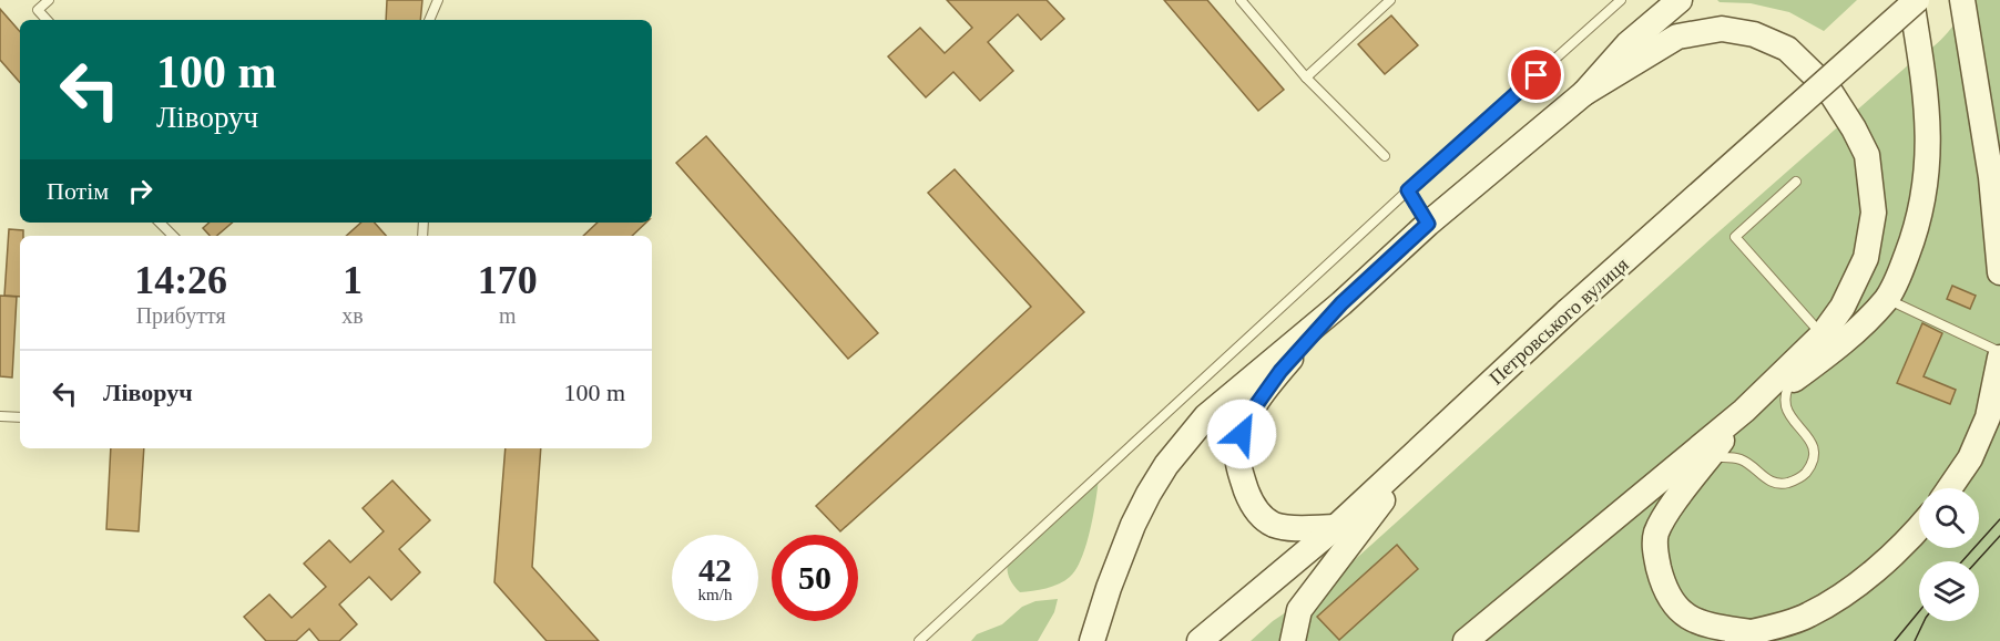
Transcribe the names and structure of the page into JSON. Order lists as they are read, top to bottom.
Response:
{
  "streets": {
    "main road": ["Петровського вулиця"]
  },
  "page": {
    "turn": ["100 m", "Ліворуч"],
    "then": "Потім",
    "eta": [
      "14:26",
      "Прибуття",
      "1",
      "хв",
      "170",
      "m"
    ],
    "list": [
      {
        "name": "Ліворуч",
        "value": "100 m"
      }
    ],
    "speed": "42 km/h",
    "limit": "50"
  }
}
